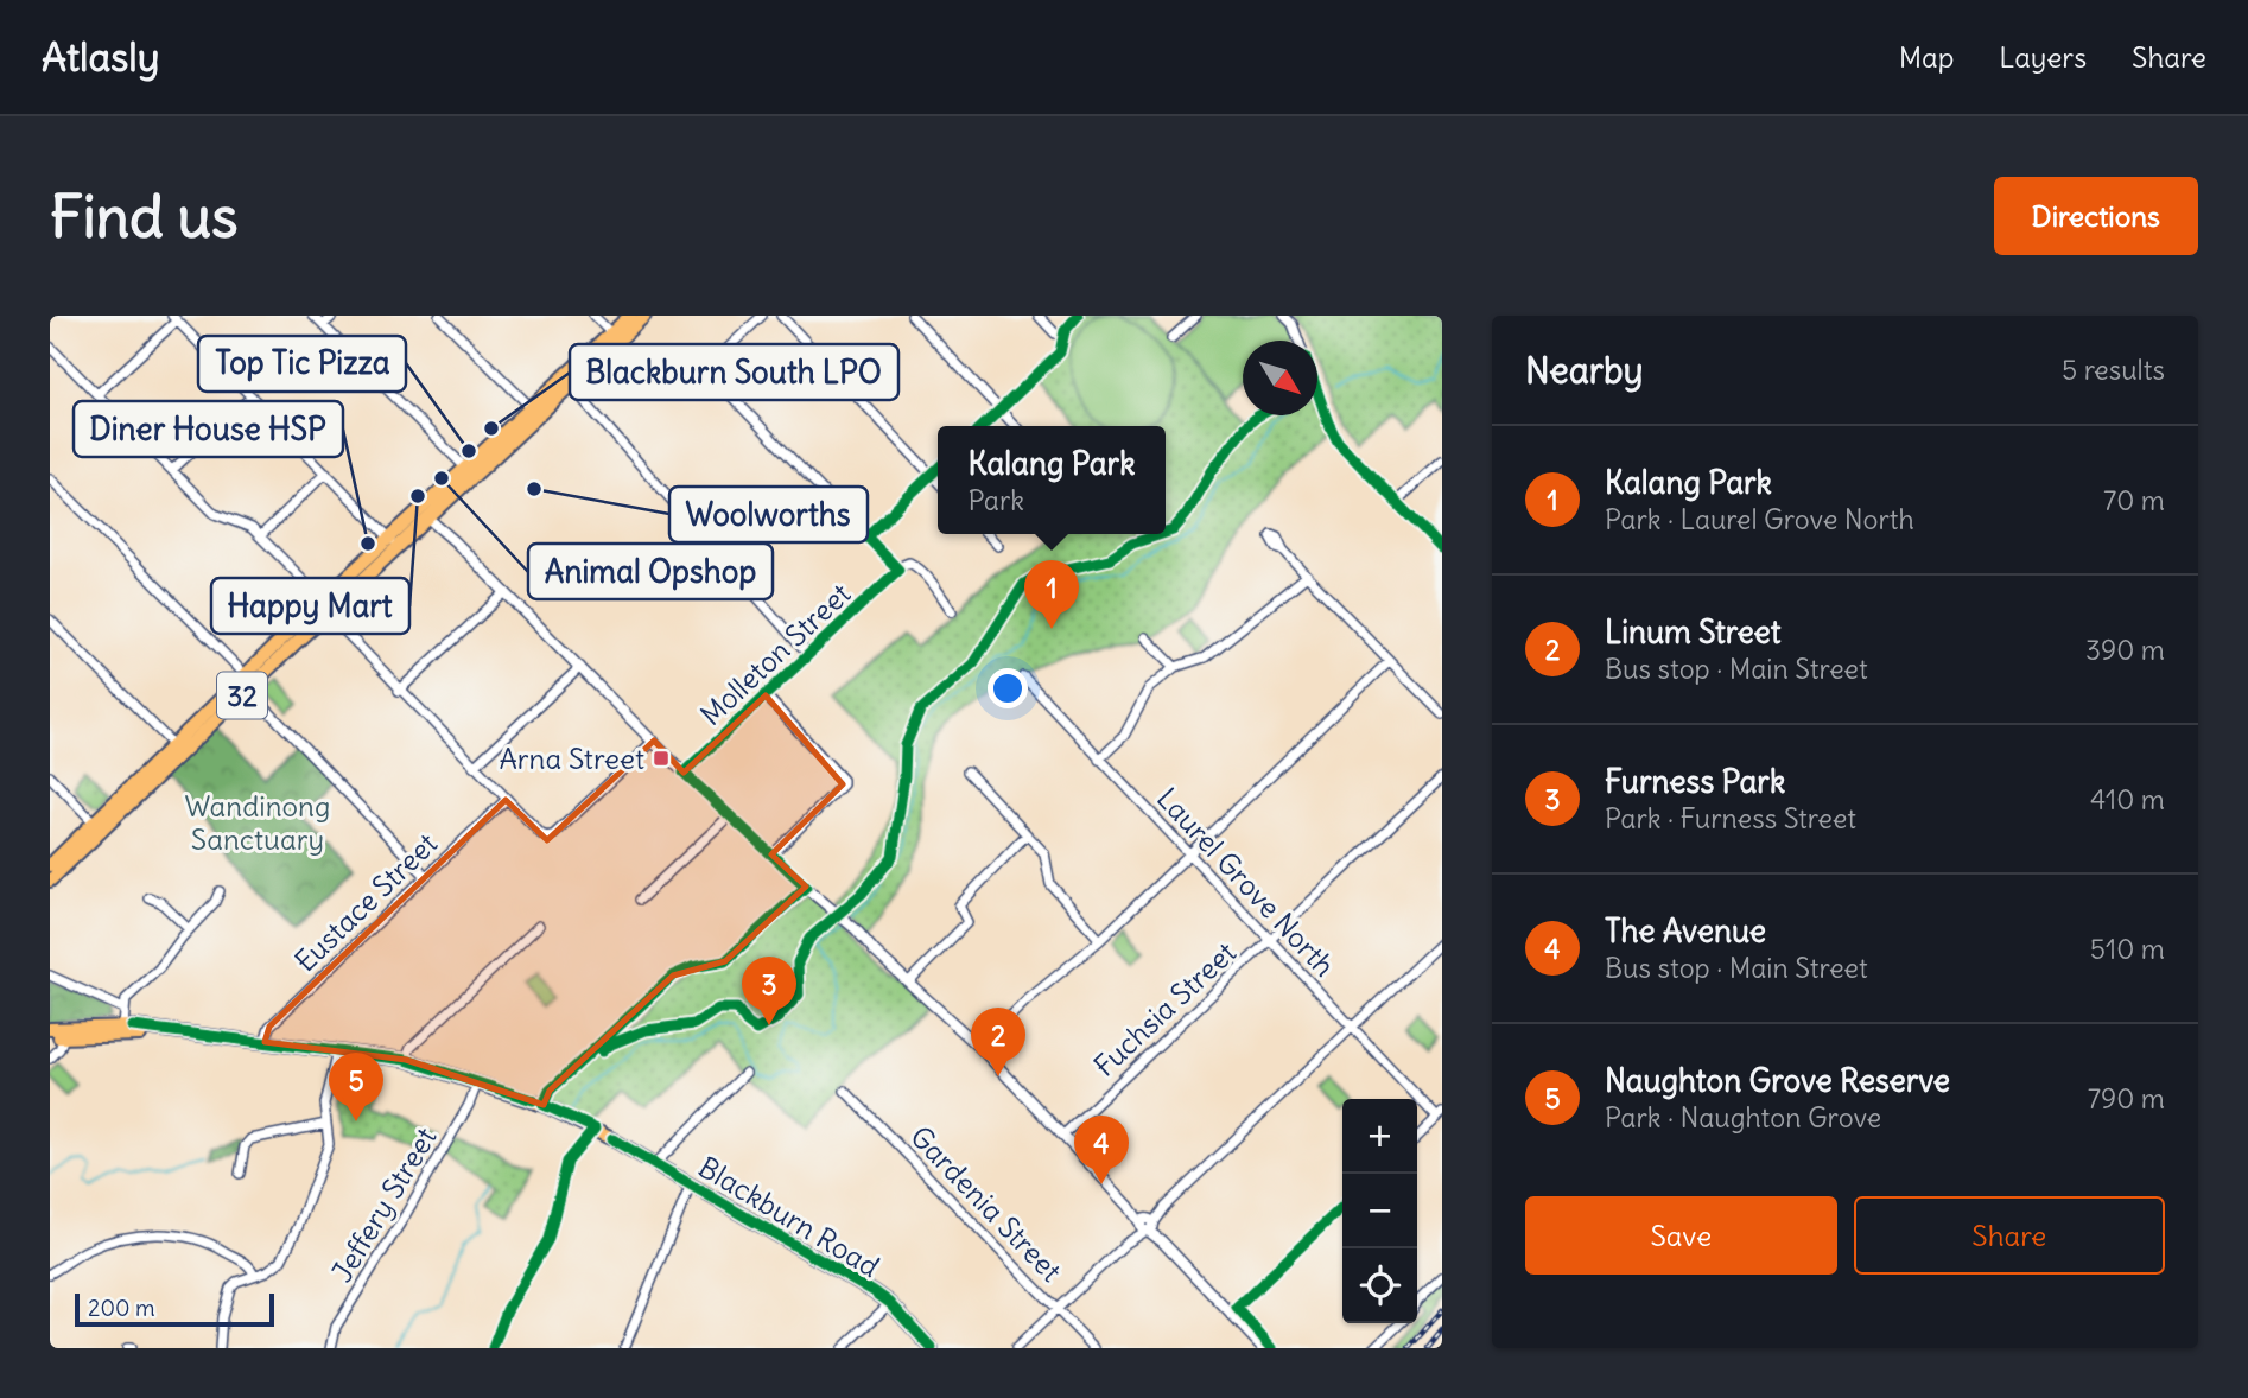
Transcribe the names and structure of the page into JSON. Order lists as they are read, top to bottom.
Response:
{
  "streets": {
    "main road": ["32", "Blackburn Road"],
    "street": [
      "Molleton Street",
      "Laurel Grove North",
      "Eustace Street",
      "Fuchsia Street",
      "Gardenia Street",
      "Jeffery Street"
    ]
  },
  "crossings": [
    ["Laurel Grove North", "Fuchsia Street"],
    ["Eustace Street", "Blackburn Road"],
    ["Jeffery Street", "Blackburn Road"]
  ],
  "parks": ["Wandinong Sanctuary"],
  "places": {
    "other": [
      "Blackburn South LPO",
      "Top Tic Pizza",
      "Animal Opshop",
      "Woolworths",
      "Happy Mart",
      "Diner House HSP"
    ],
    "transit": ["Arna Street"]
  },
  "scale_bar": "200 m",
  "north": "bottom right",
  "page": {
    "header": "Atlasly",
    "nav": ["Map", "Layers", "Share"],
    "buttons": [
      "Directions",
      ["Save", "Share"]
    ],
    "title": "Find us",
    "heading": ["Nearby", "5 results"],
    "list": [
      {
        "mark": "1",
        "name": "Kalang Park",
        "note": "Park · Laurel Grove North",
        "value": "70 m"
      },
      {
        "mark": "2",
        "name": "Linum Street",
        "note": "Bus stop · Main Street",
        "value": "390 m"
      },
      {
        "mark": "3",
        "name": "Furness Park",
        "note": "Park · Furness Street",
        "value": "410 m"
      },
      {
        "mark": "4",
        "name": "The Avenue",
        "note": "Bus stop · Main Street",
        "value": "510 m"
      },
      {
        "mark": "5",
        "name": "Naughton Grove Reserve",
        "note": "Park · Naughton Grove",
        "value": "790 m"
      }
    ],
    "popup": ["Kalang Park", "Park"],
    "pins": [
      "1",
      "3",
      "2",
      "5",
      "4"
    ],
    "map_buttons": ["+", "−"],
    "scale": "200 m"
  }
}
